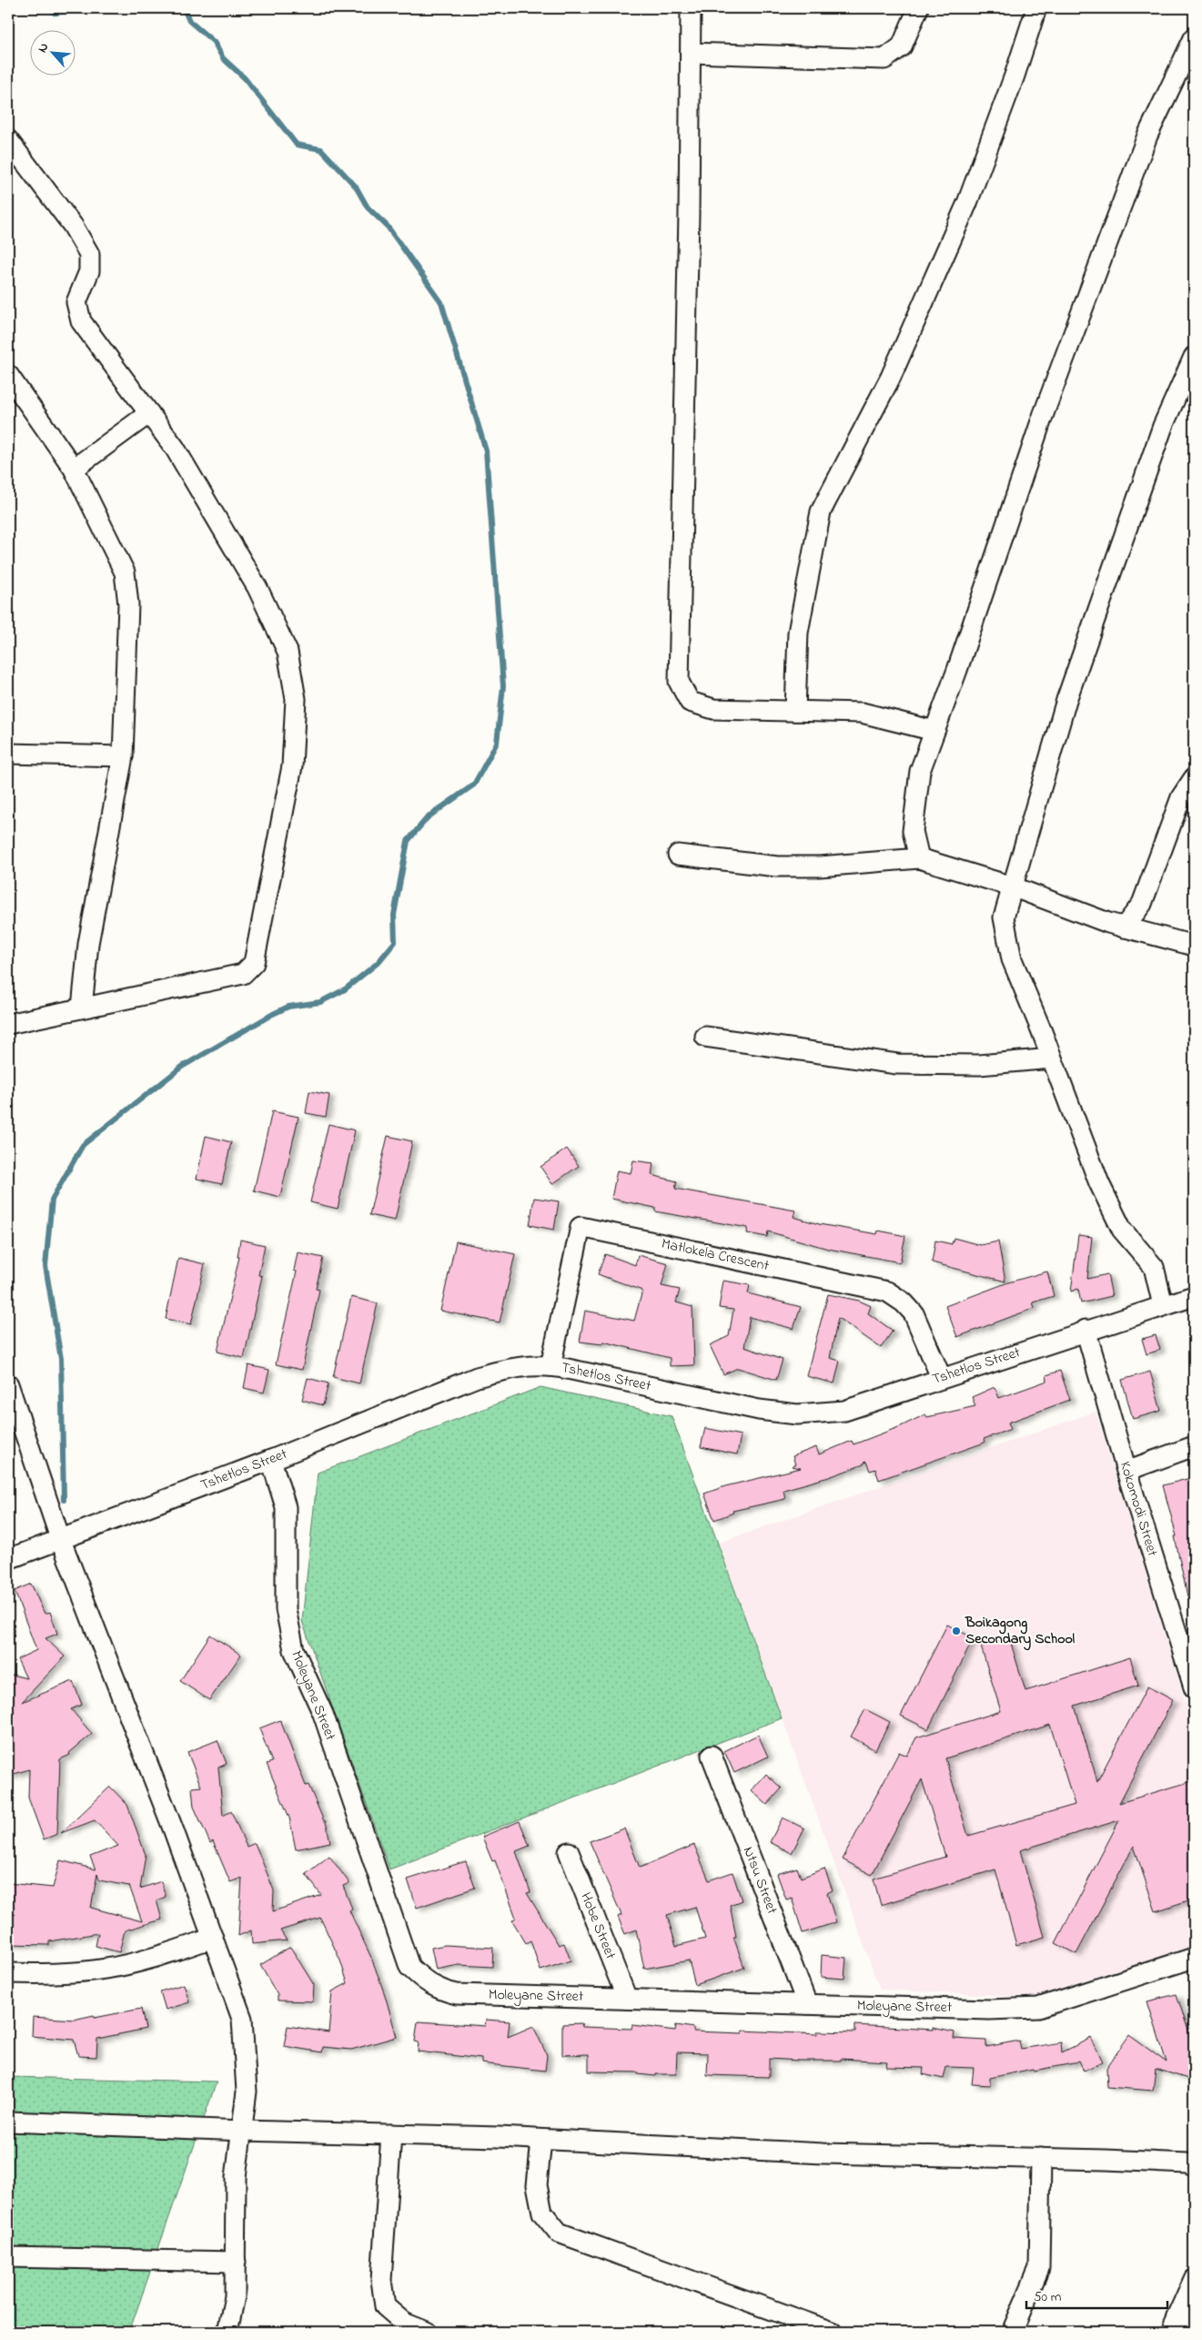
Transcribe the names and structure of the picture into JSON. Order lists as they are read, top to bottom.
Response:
{
  "streets": {
    "street": [
      "Matlokela Crescent",
      "Tshetlos Street",
      "Kokomodi Street",
      "Moleyane Street",
      "Ntsu Street",
      "Hobe Street"
    ]
  },
  "crossings": [
    ["Matlokela Crescent", "Tshetlos Street"],
    ["Tshetlos Street", "Kokomodi Street"],
    ["Tshetlos Street", "Moleyane Street"],
    ["Moleyane Street", "Ntsu Street"],
    ["Moleyane Street", "Hobe Street"]
  ],
  "places": ["Boikagong Secondary School"],
  "scale_bar": "50 m",
  "north": "top left"
}
